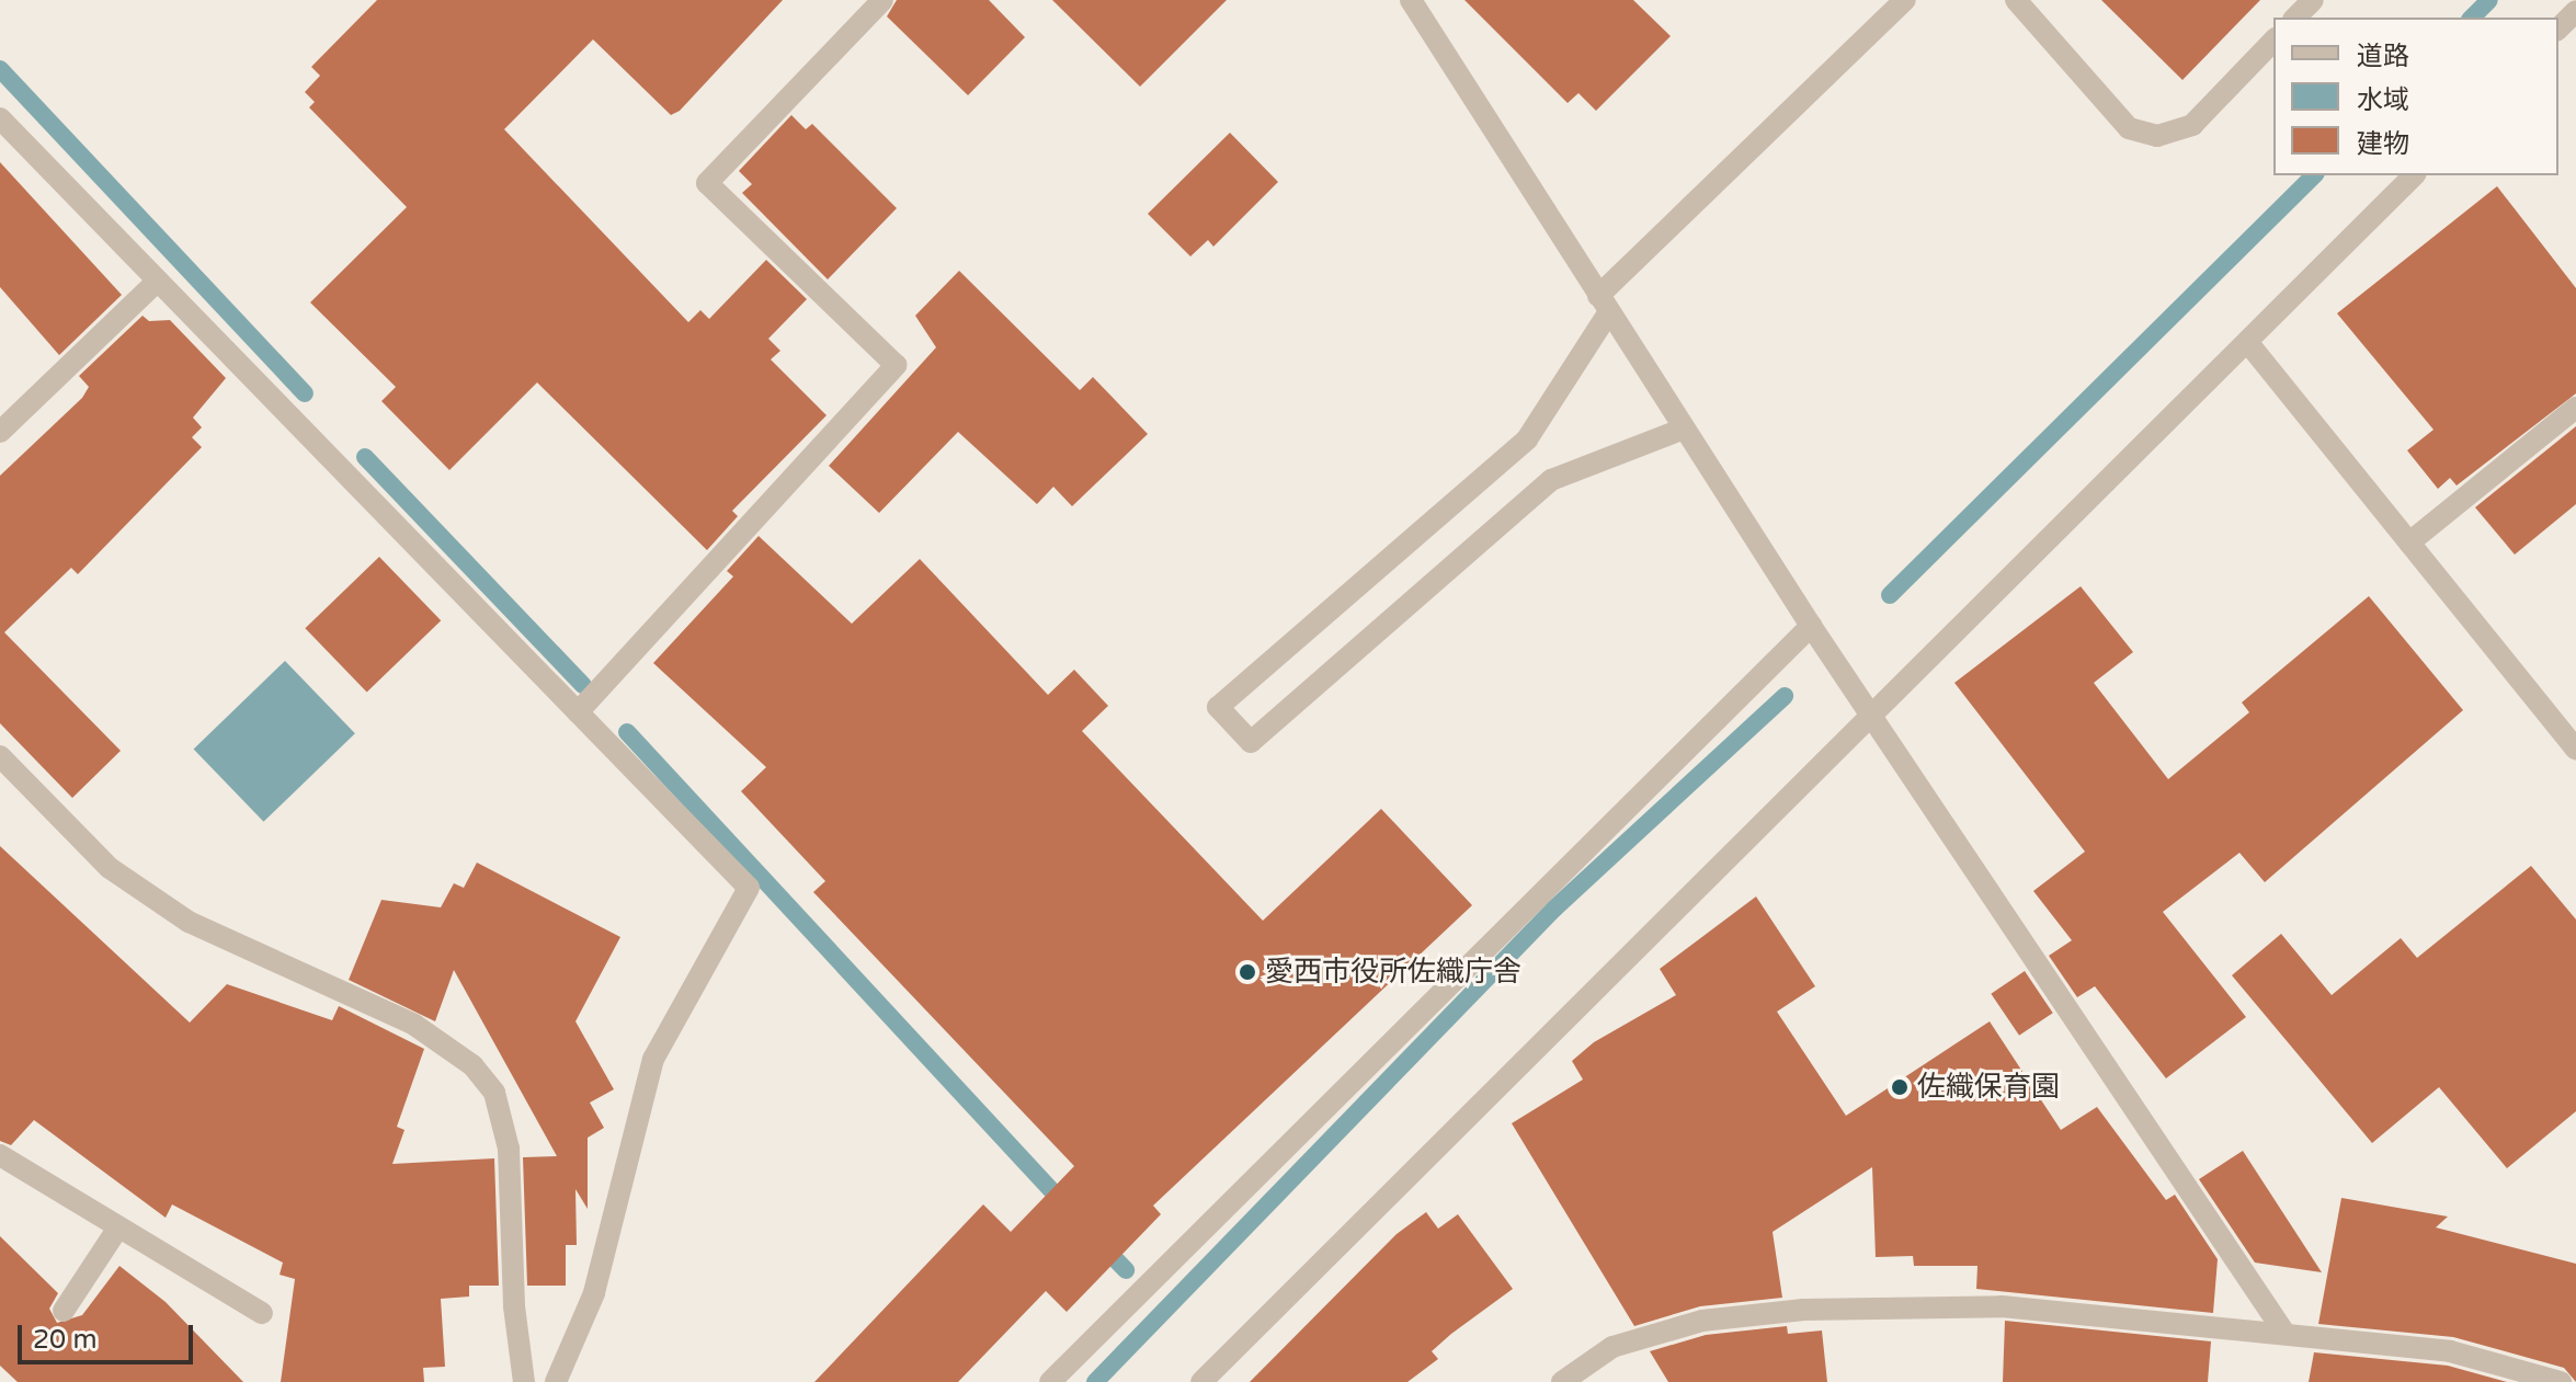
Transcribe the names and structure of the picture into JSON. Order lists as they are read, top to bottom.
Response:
{
  "places": ["愛西市役所佐織庁舎", "佐織保育園"],
  "legend": ["道路", "水域", "建物"],
  "scale_bar": "20 m"
}
